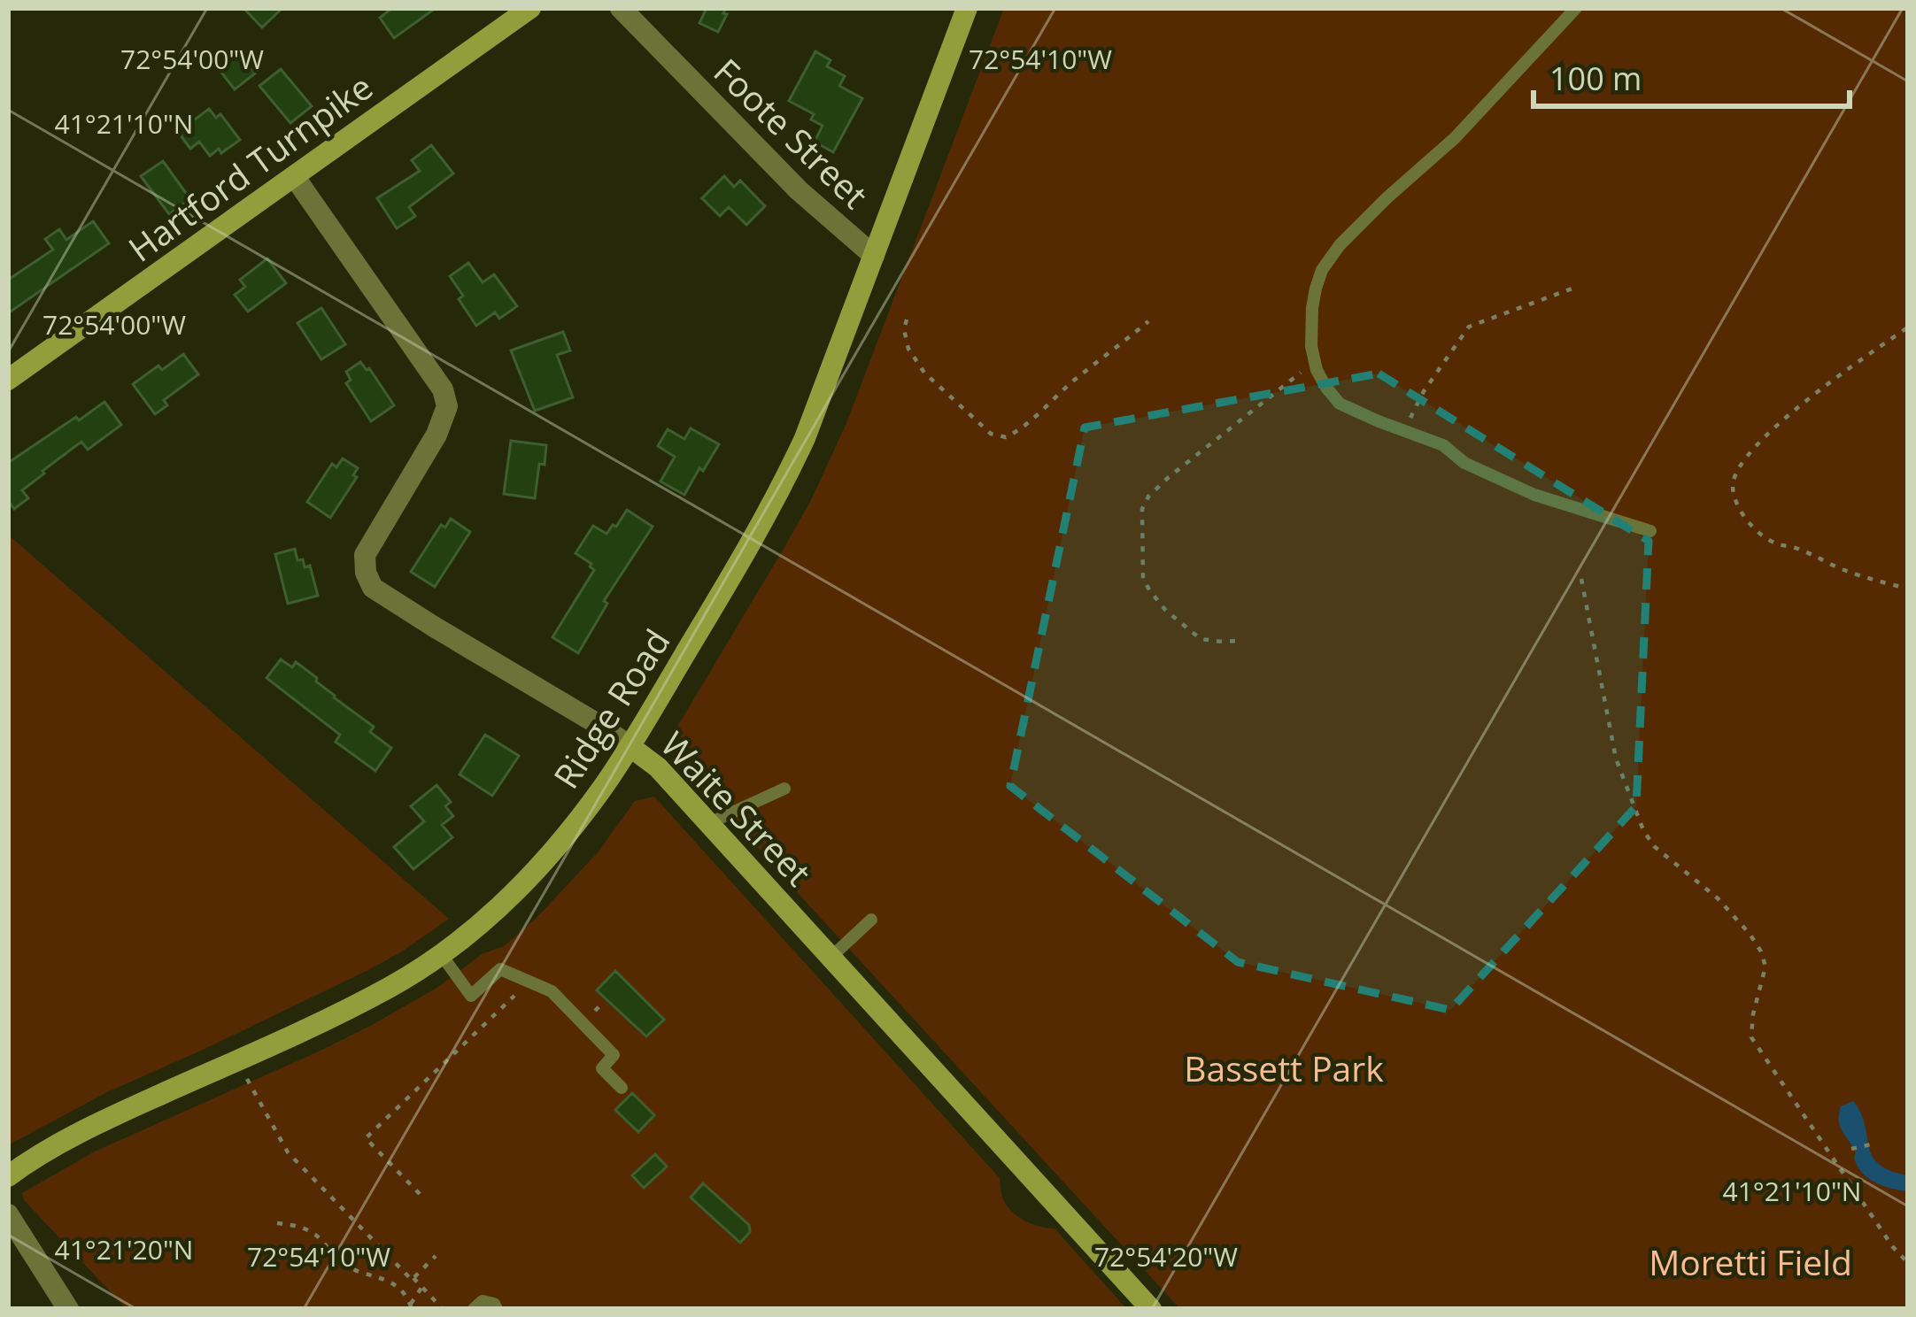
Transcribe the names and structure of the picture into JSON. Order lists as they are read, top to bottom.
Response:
{
  "streets": {
    "main road": ["Hartford Turnpike", "Ridge Road", "Waite Street"],
    "street": ["Foote Street"]
  },
  "crossings": [
    ["Foote Street", "Ridge Road"],
    ["Hartford Turnpike", "Waite Street"],
    ["Ridge Road", "Waite Street"]
  ],
  "parks": ["Bassett Park", "Moretti Field"],
  "scale_bar": "100 m",
  "coordinates": [
    "72°54'10\"W",
    "72°54'00\"W",
    "41°21'10\"N",
    "41°21'20\"N",
    "72°54'20\"W"
  ]
}
